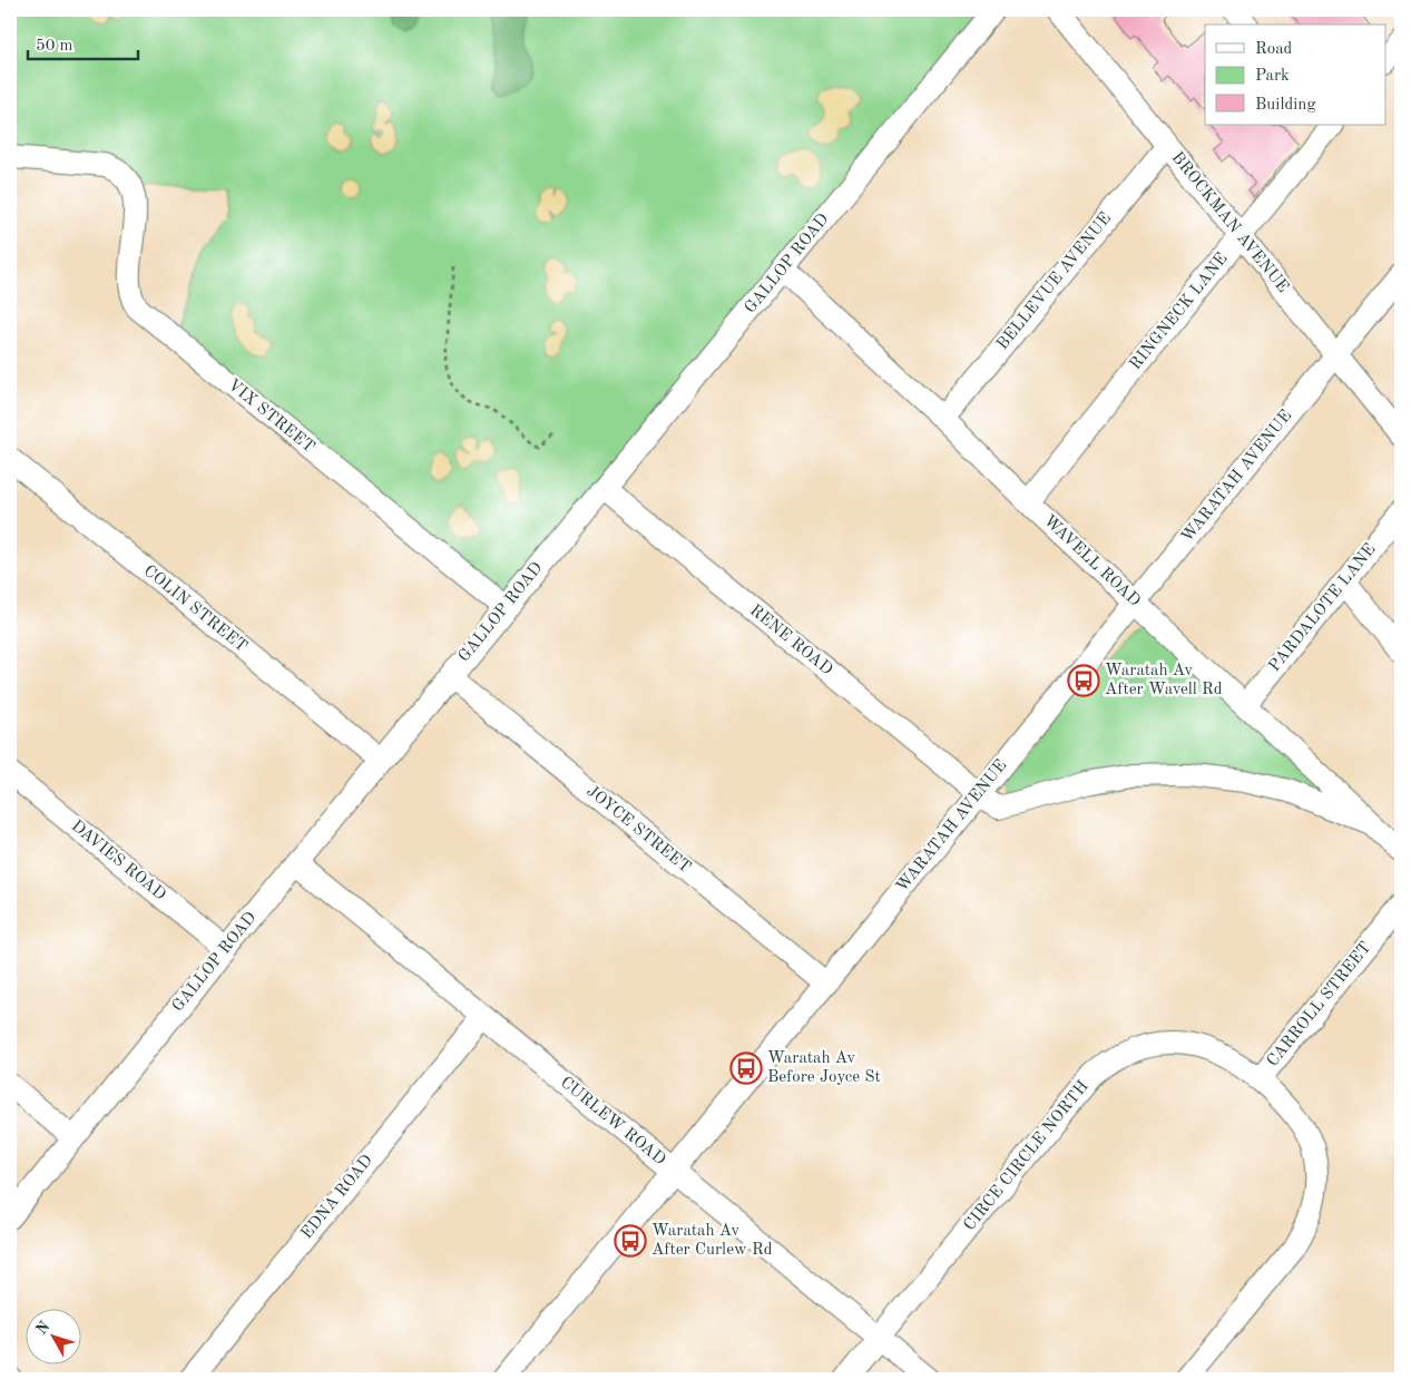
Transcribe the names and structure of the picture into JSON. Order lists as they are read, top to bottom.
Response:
{
  "streets": {
    "street": [
      "BROCKMAN AVENUE",
      "GALLOP ROAD",
      "BELLEVUE AVENUE",
      "RINGNECK LANE",
      "VIX STREET",
      "WARATAH AVENUE",
      "WAVELL ROAD",
      "PARDALOTE LANE",
      "COLIN STREET",
      "RENE ROAD",
      "JOYCE STREET",
      "DAVIES ROAD",
      "CARROLL STREET",
      "CURLEW ROAD",
      "CIRCE CIRCLE NORTH",
      "EDNA ROAD"
    ]
  },
  "crossings": [
    ["BROCKMAN AVENUE", "BELLEVUE AVENUE"],
    ["BROCKMAN AVENUE", "RINGNECK LANE"],
    ["BROCKMAN AVENUE", "WARATAH AVENUE"],
    ["GALLOP ROAD", "VIX STREET"],
    ["GALLOP ROAD", "WAVELL ROAD"],
    ["GALLOP ROAD", "COLIN STREET"],
    ["GALLOP ROAD", "RENE ROAD"],
    ["GALLOP ROAD", "JOYCE STREET"],
    ["GALLOP ROAD", "DAVIES ROAD"],
    ["GALLOP ROAD", "CURLEW ROAD"],
    ["BELLEVUE AVENUE", "WAVELL ROAD"],
    ["RINGNECK LANE", "WAVELL ROAD"],
    ["WARATAH AVENUE", "WAVELL ROAD"],
    ["WARATAH AVENUE", "RENE ROAD"],
    ["WARATAH AVENUE", "JOYCE STREET"],
    ["WARATAH AVENUE", "CURLEW ROAD"],
    ["WAVELL ROAD", "PARDALOTE LANE"],
    ["WAVELL ROAD", "RENE ROAD"],
    ["CARROLL STREET", "CIRCE CIRCLE NORTH"],
    ["CURLEW ROAD", "CIRCE CIRCLE NORTH"],
    ["CURLEW ROAD", "EDNA ROAD"]
  ],
  "places": {
    "bus stop": ["Waratah Av After Wavell Rd", "Waratah Av Before Joyce St", "Waratah Av After Curlew Rd"]
  },
  "legend": ["Road", "Park", "Building"],
  "scale_bar": "50 m",
  "north": "top left"
}
